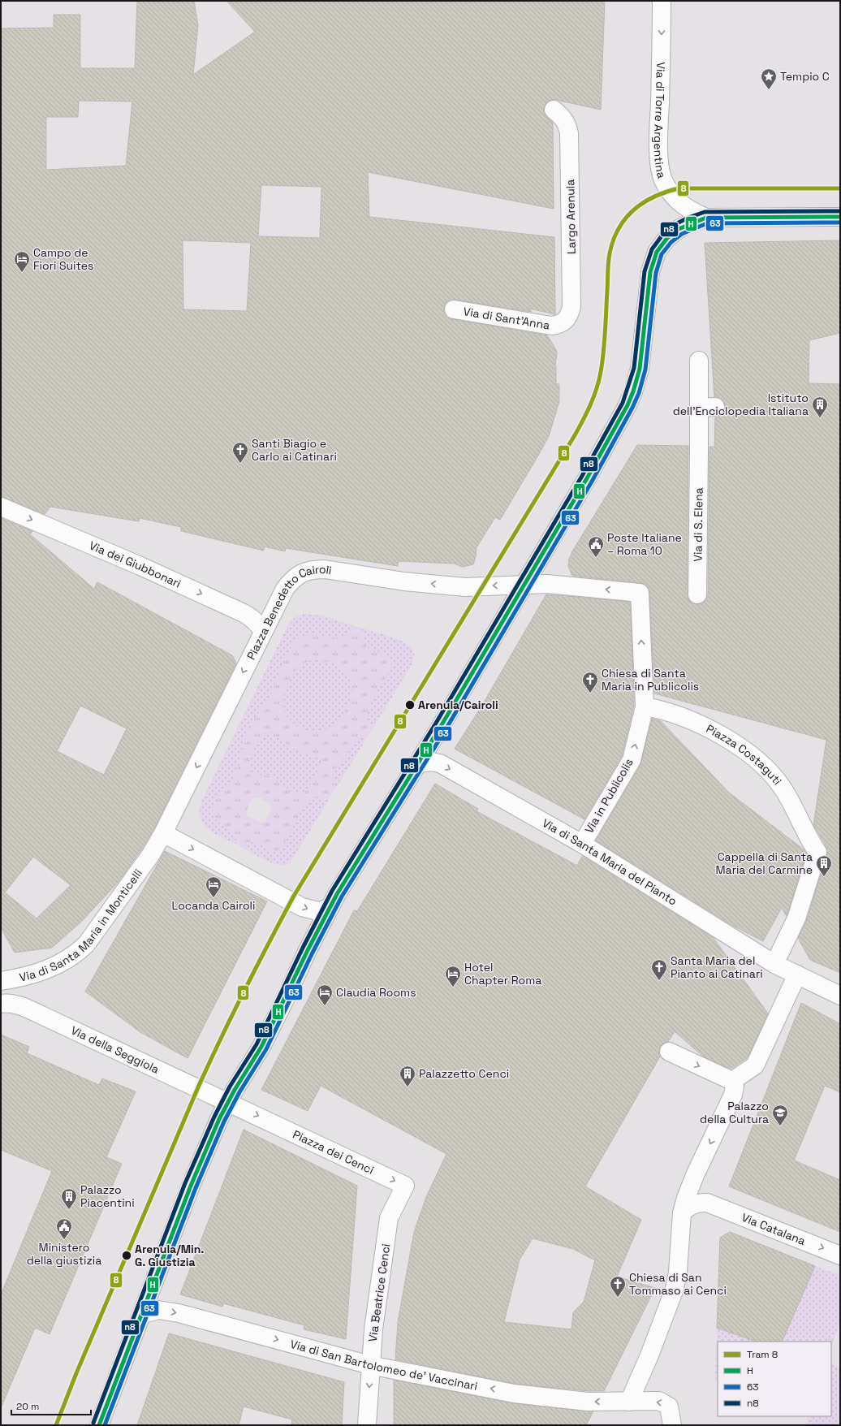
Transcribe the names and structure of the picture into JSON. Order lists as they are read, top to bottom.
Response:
{
  "streets": {
    "street": [
      "Via di Torre Argentina",
      "Largo Arenula",
      "Via di Sant'Anna",
      "Via di S. Elena",
      "Via dei Giubbonari",
      "Piazza Benedetto Cairoli",
      "Piazza Costaguti",
      "Via in Publicolis",
      "Via di Santa Maria del Pianto",
      "Via di Santa Maria in Monticelli",
      "Via della Seggiola",
      "Piazza dei Cenci",
      "Via Catalana",
      "Via Beatrice Cenci",
      "Via di San Bartolomeo de' Vaccinari"
    ]
  },
  "crossings": [
    ["Largo Arenula", "Via di Sant'Anna"],
    ["Via dei Giubbonari", "Piazza Benedetto Cairoli"],
    ["Piazza Benedetto Cairoli", "Via in Publicolis"],
    ["Piazza Benedetto Cairoli", "Via di Santa Maria in Monticelli"],
    ["Piazza Costaguti", "Via in Publicolis"],
    ["Piazza Costaguti", "Via di Santa Maria del Pianto"],
    ["Via in Publicolis", "Via di Santa Maria del Pianto"],
    ["Via della Seggiola", "Piazza dei Cenci"],
    ["Piazza dei Cenci", "Via Beatrice Cenci"],
    ["Via Beatrice Cenci", "Via di San Bartolomeo de' Vaccinari"]
  ],
  "one_way": [
    "Via di Torre Argentina",
    "Via dei Giubbonari",
    "Piazza Benedetto Cairoli",
    "Via in Publicolis",
    "Via di Santa Maria del Pianto",
    "Piazza dei Cenci",
    "Via Catalana"
  ],
  "places": {
    "place": ["Tempio C"],
    "hotel": [
      "Campo de Fiori Suites",
      "Locanda Cairoli",
      "Hotel Chapter Roma",
      "Claudia Rooms"
    ],
    "building": [
      "Istituto dell'Enciclopedia Italiana",
      "Cappella di Santa Maria del Carmine",
      "Palazzetto Cenci",
      "Palazzo Piacentini"
    ],
    "church": [
      "Santi Biagio e Carlo ai Catinari",
      "Chiesa di Santa Maria in Publicolis",
      "Santa Maria del Pianto ai Catinari",
      "Chiesa di San Tommaso ai Cenci"
    ],
    "public building": ["Poste Italiane – Roma 10", "Ministero della giustizia"],
    "other": ["Arenula/Cairoli", "Arenula/Min. G. Giustizia"],
    "school or university": ["Palazzo della Cultura"]
  },
  "lines": [
    "tram line 8",
    "transit line n8",
    "transit line H",
    "transit line 63"
  ],
  "legend": [
    "Tram 8",
    "H",
    "63",
    "n8"
  ],
  "scale_bar": "20 m"
}
